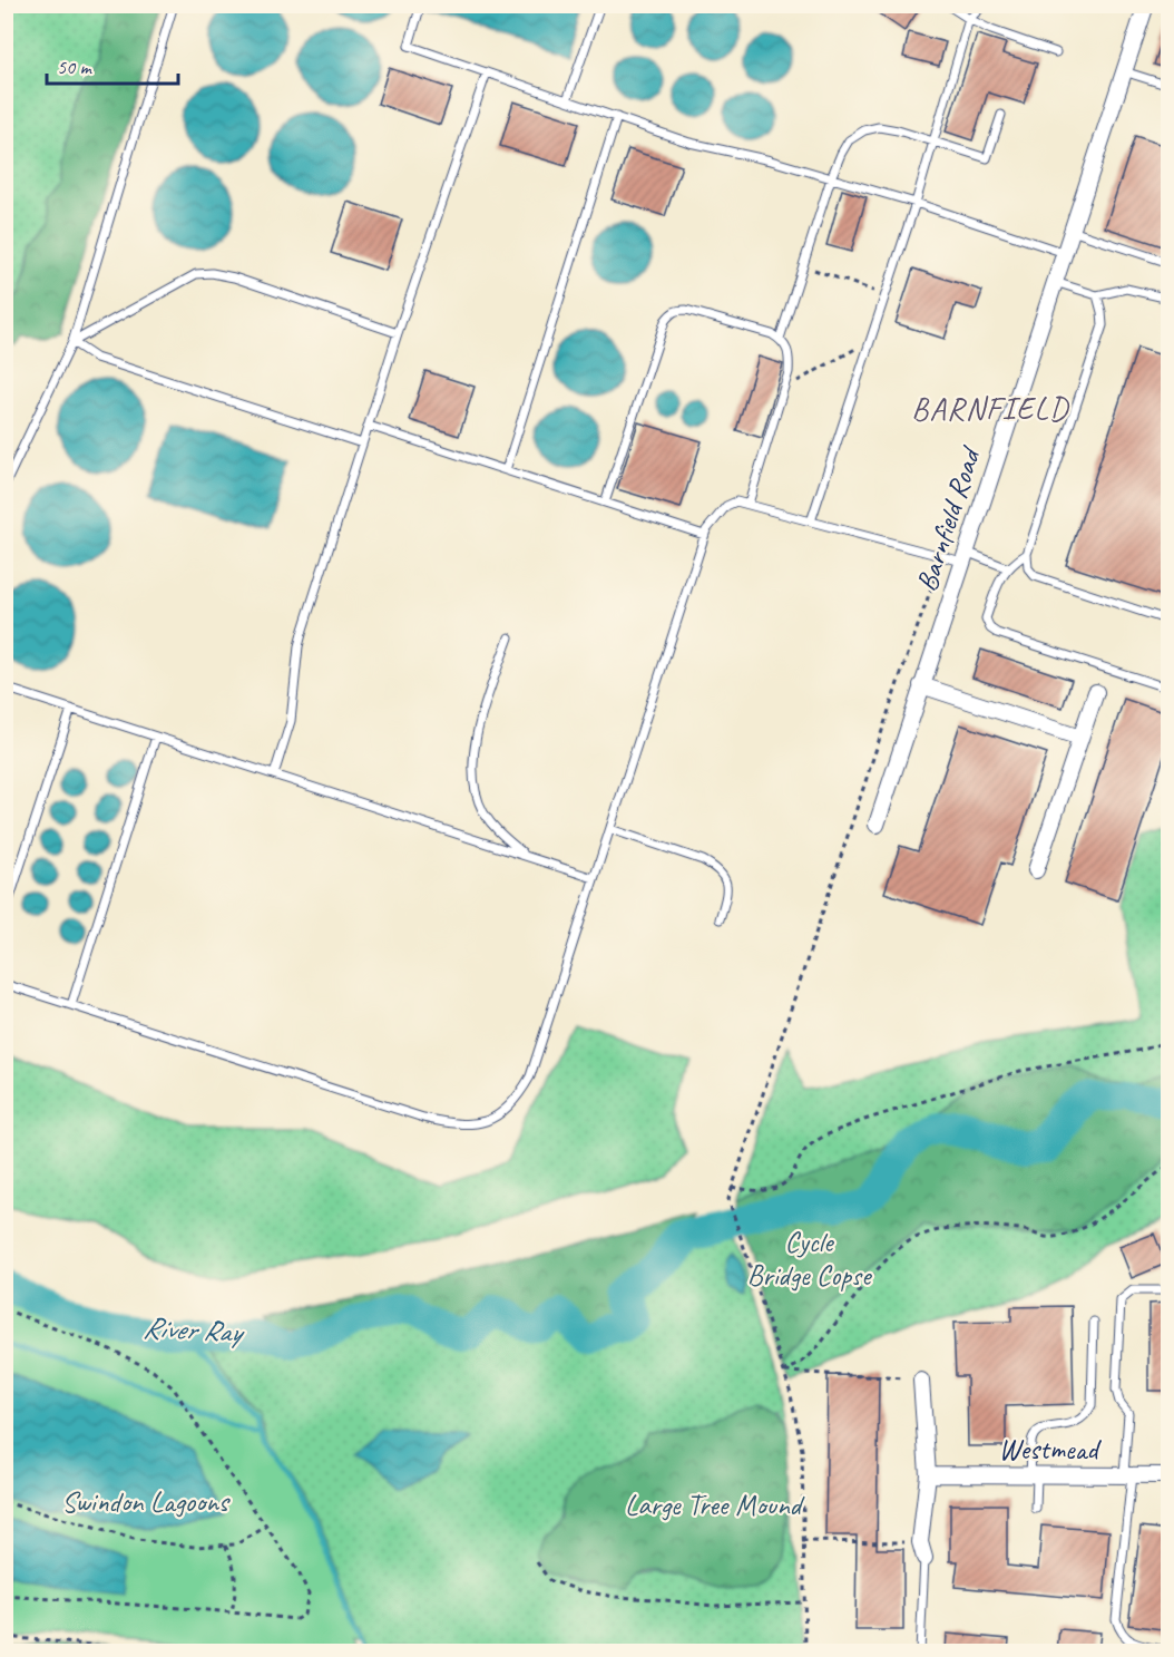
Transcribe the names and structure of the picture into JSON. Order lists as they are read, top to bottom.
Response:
{
  "streets": {
    "street": ["Barnfield Road", "Westmead"]
  },
  "districts": ["BARNFIELD"],
  "water": ["River Ray"],
  "parks": ["Cycle Bridge Copse", "Swindon Lagoons", "Large Tree Mound"],
  "scale_bar": "50 m"
}
